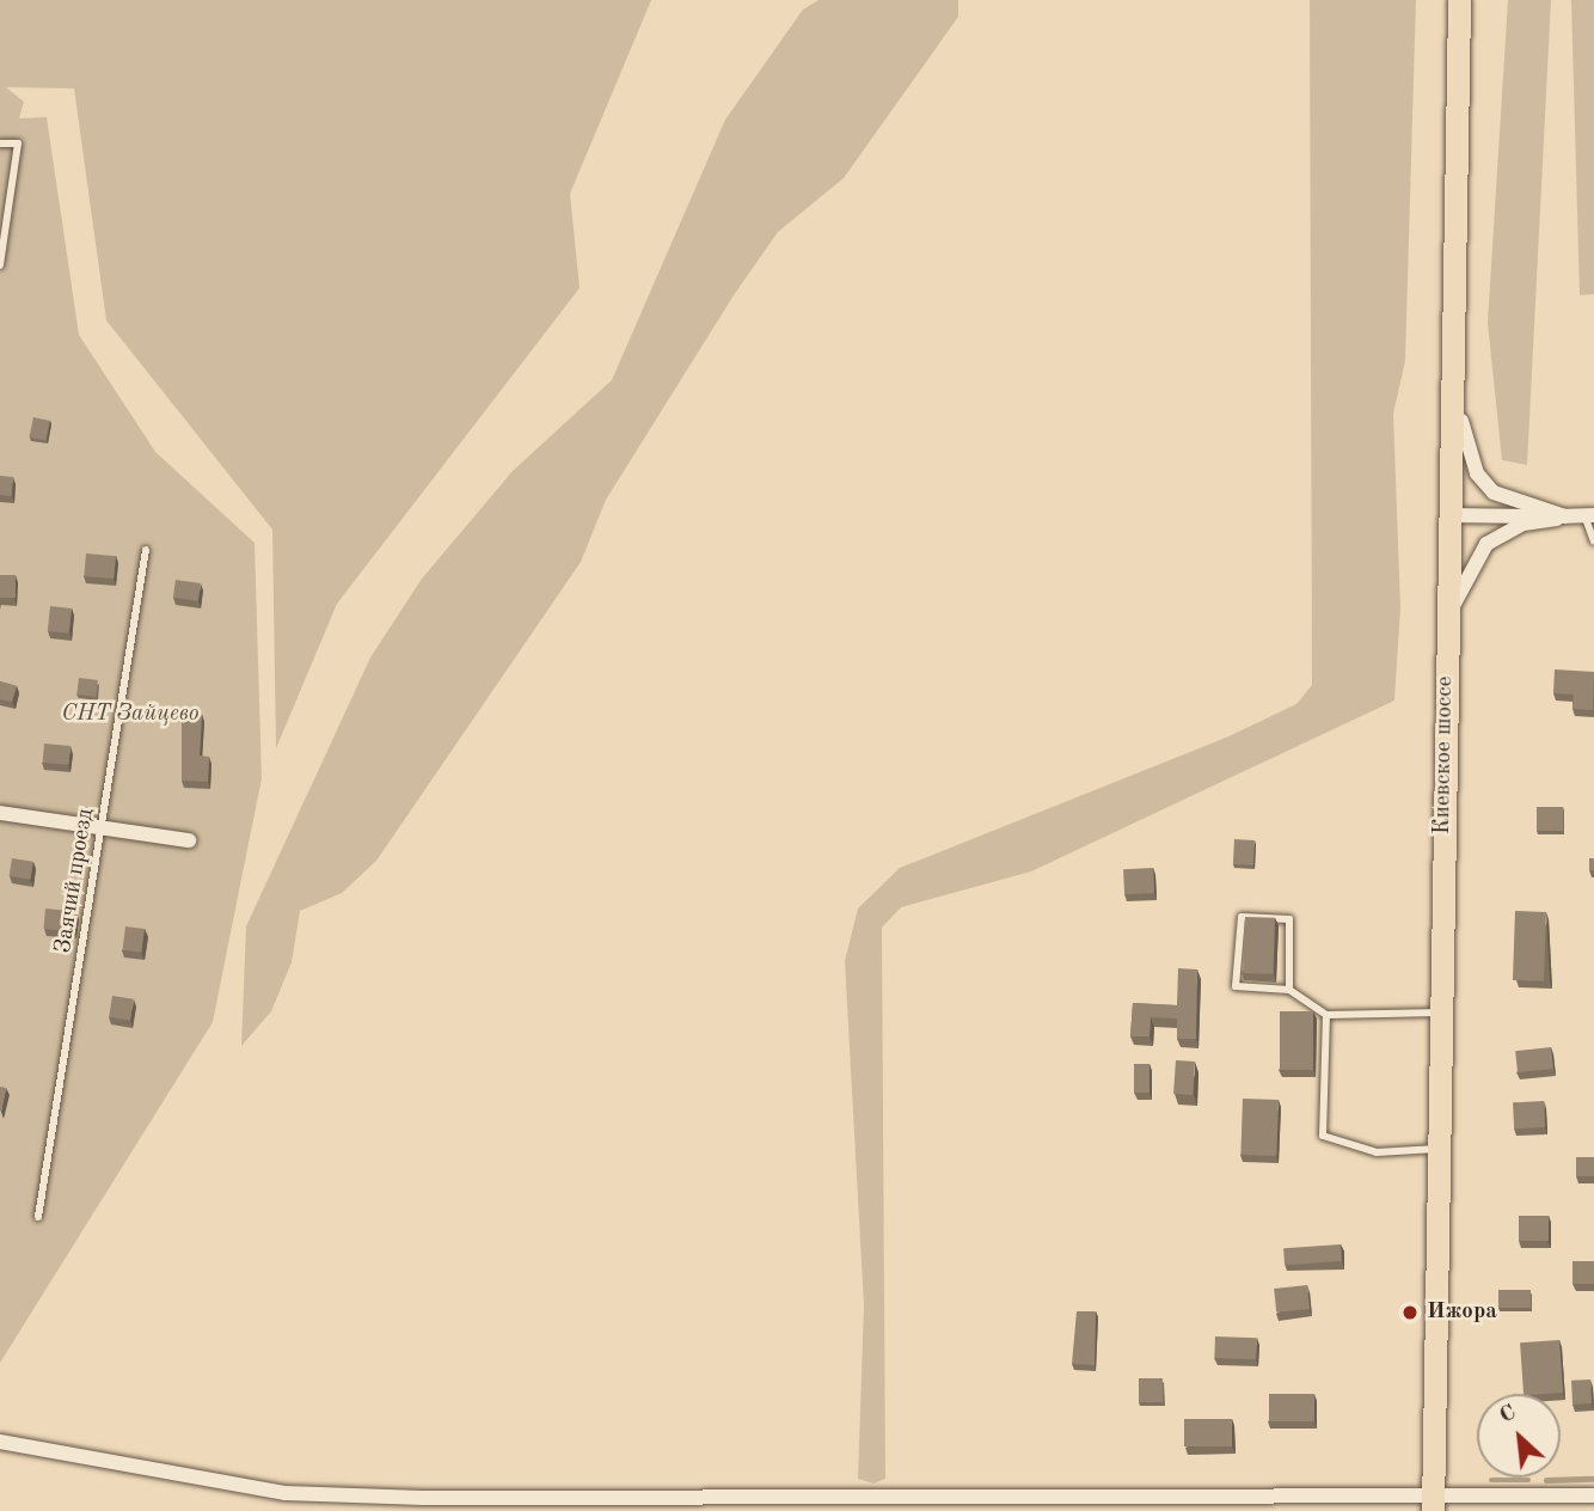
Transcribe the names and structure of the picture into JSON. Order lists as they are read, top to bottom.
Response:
{
  "streets": {
    "main road": ["Киевское шоссе"],
    "lane": ["Заячий проезд"]
  },
  "parks": ["СНТ Зайцево"],
  "places": ["Ижора"],
  "north": "top left"
}
